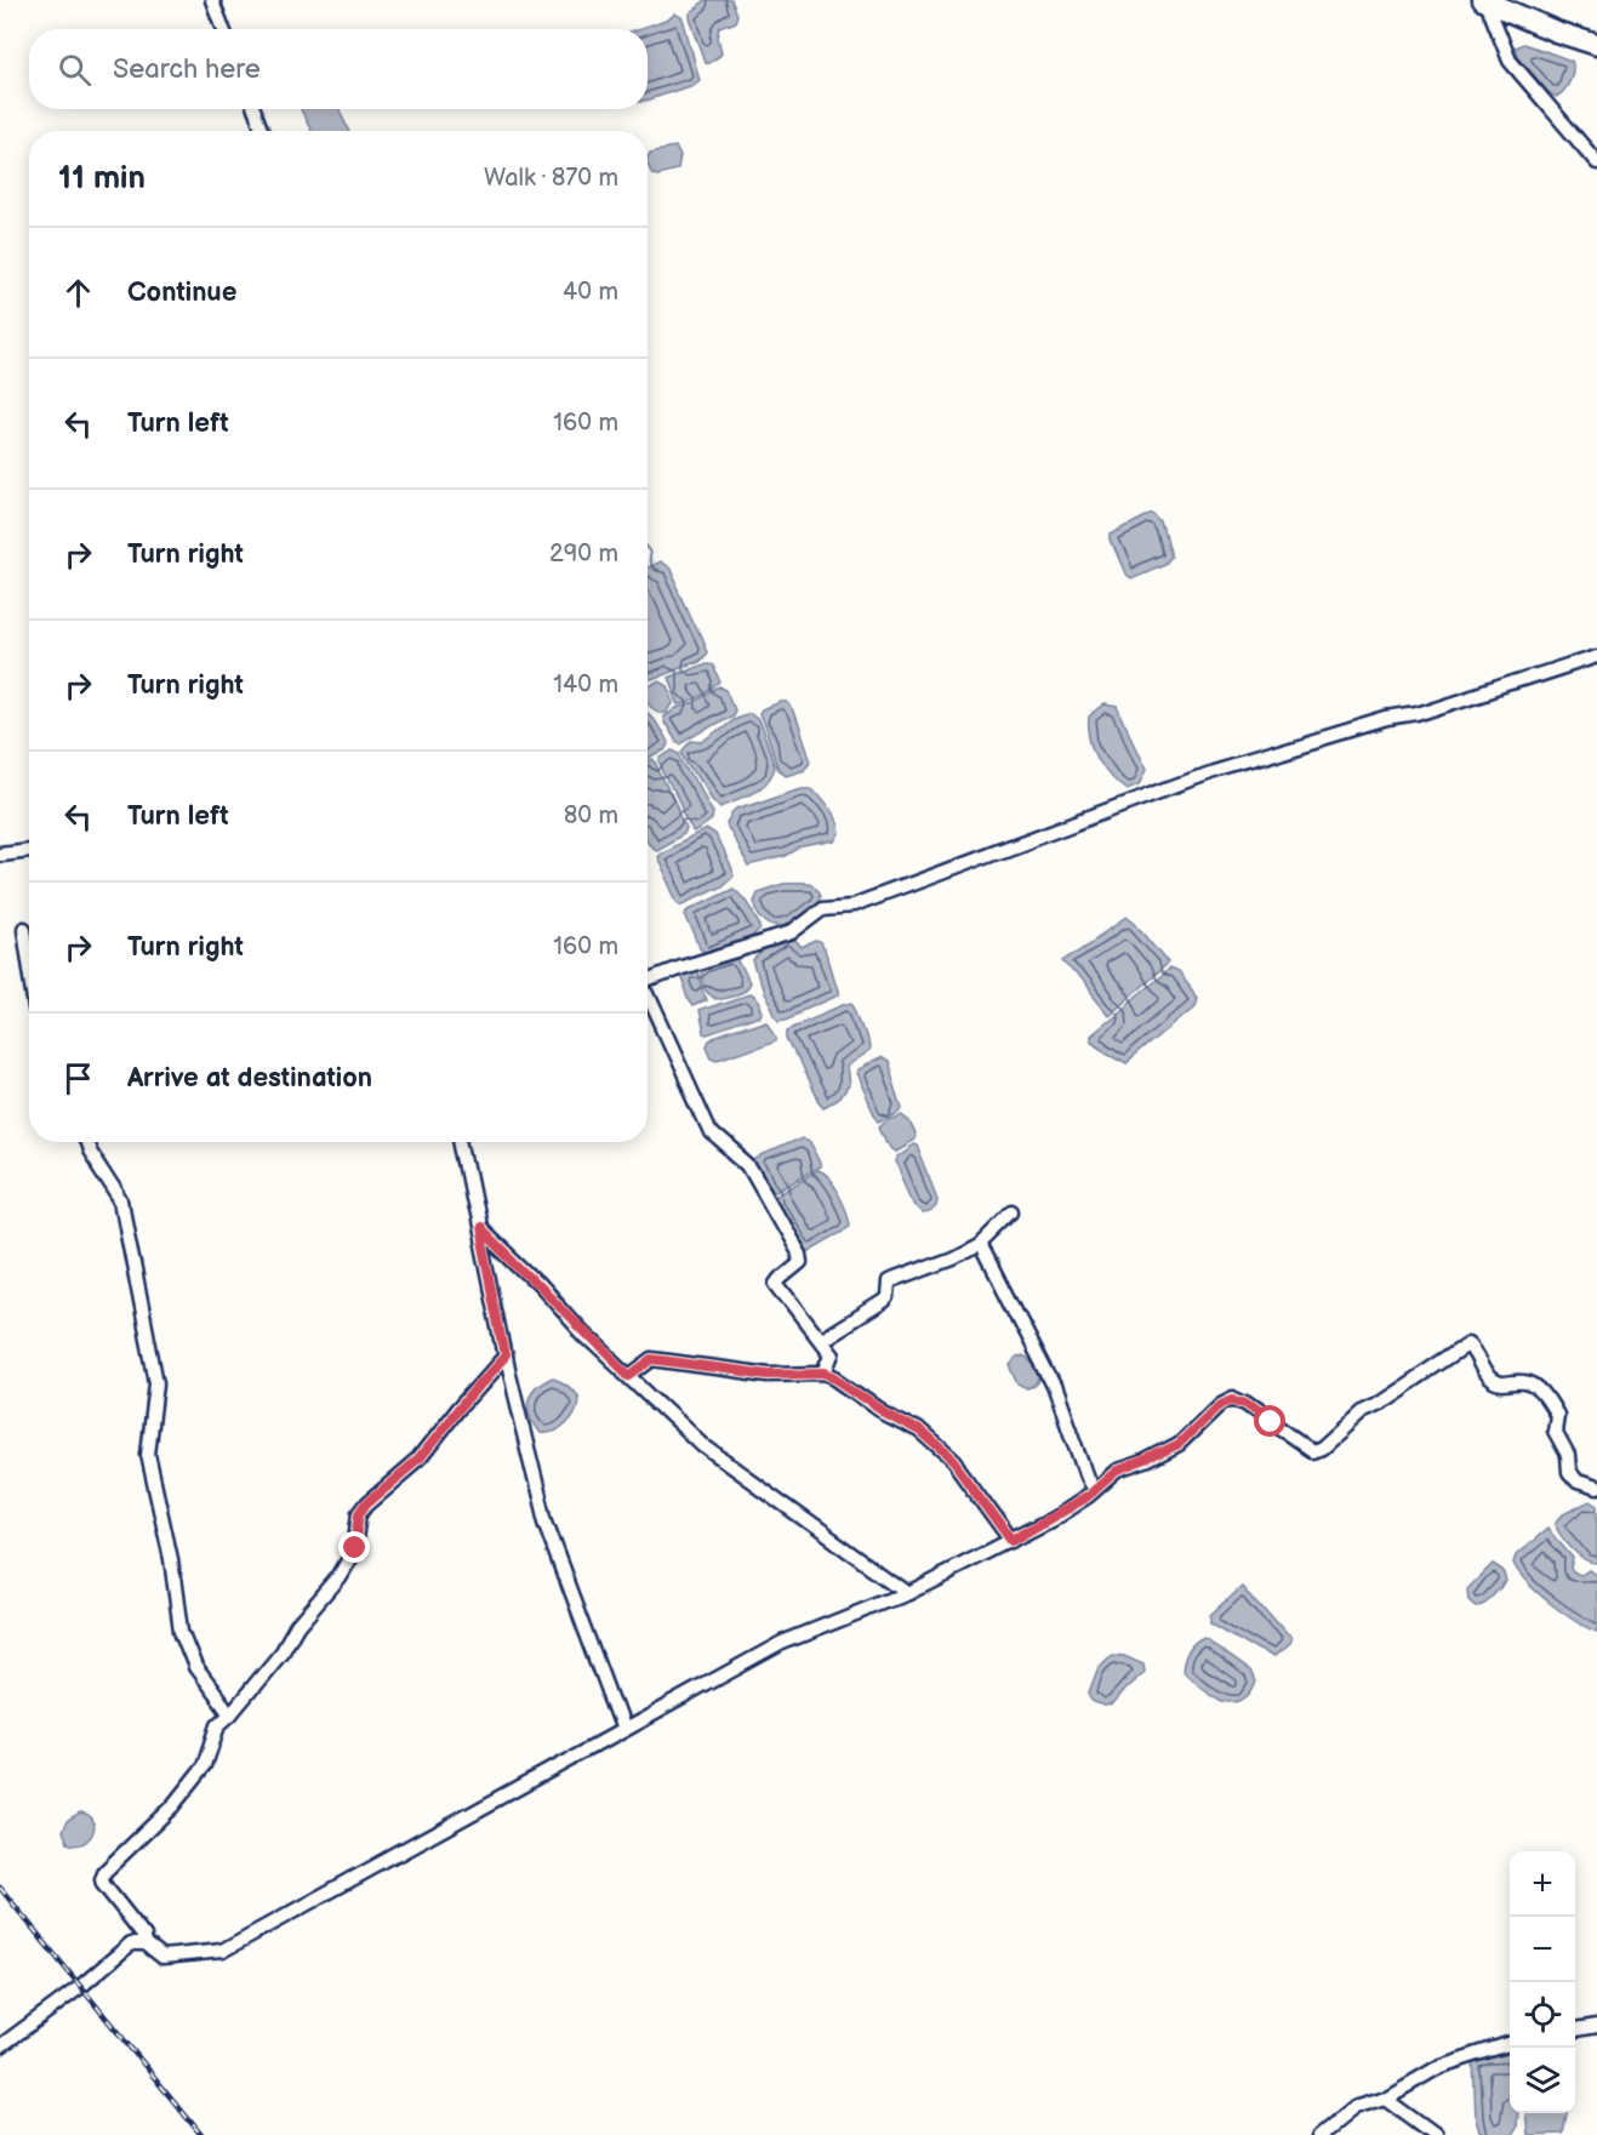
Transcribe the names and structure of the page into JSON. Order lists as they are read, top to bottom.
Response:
{
  "page": {
    "search": "Search here",
    "heading": ["11 min", "Walk · 870 m"],
    "list": [
      ["Continue", "40 m"],
      ["Turn left", "160 m"],
      ["Turn right", "290 m"],
      ["Turn right", "140 m"],
      ["Turn left", "80 m"],
      ["Turn right", "160 m"],
      "Arrive at destination"
    ],
    "map_buttons": ["+", "−"]
  }
}
